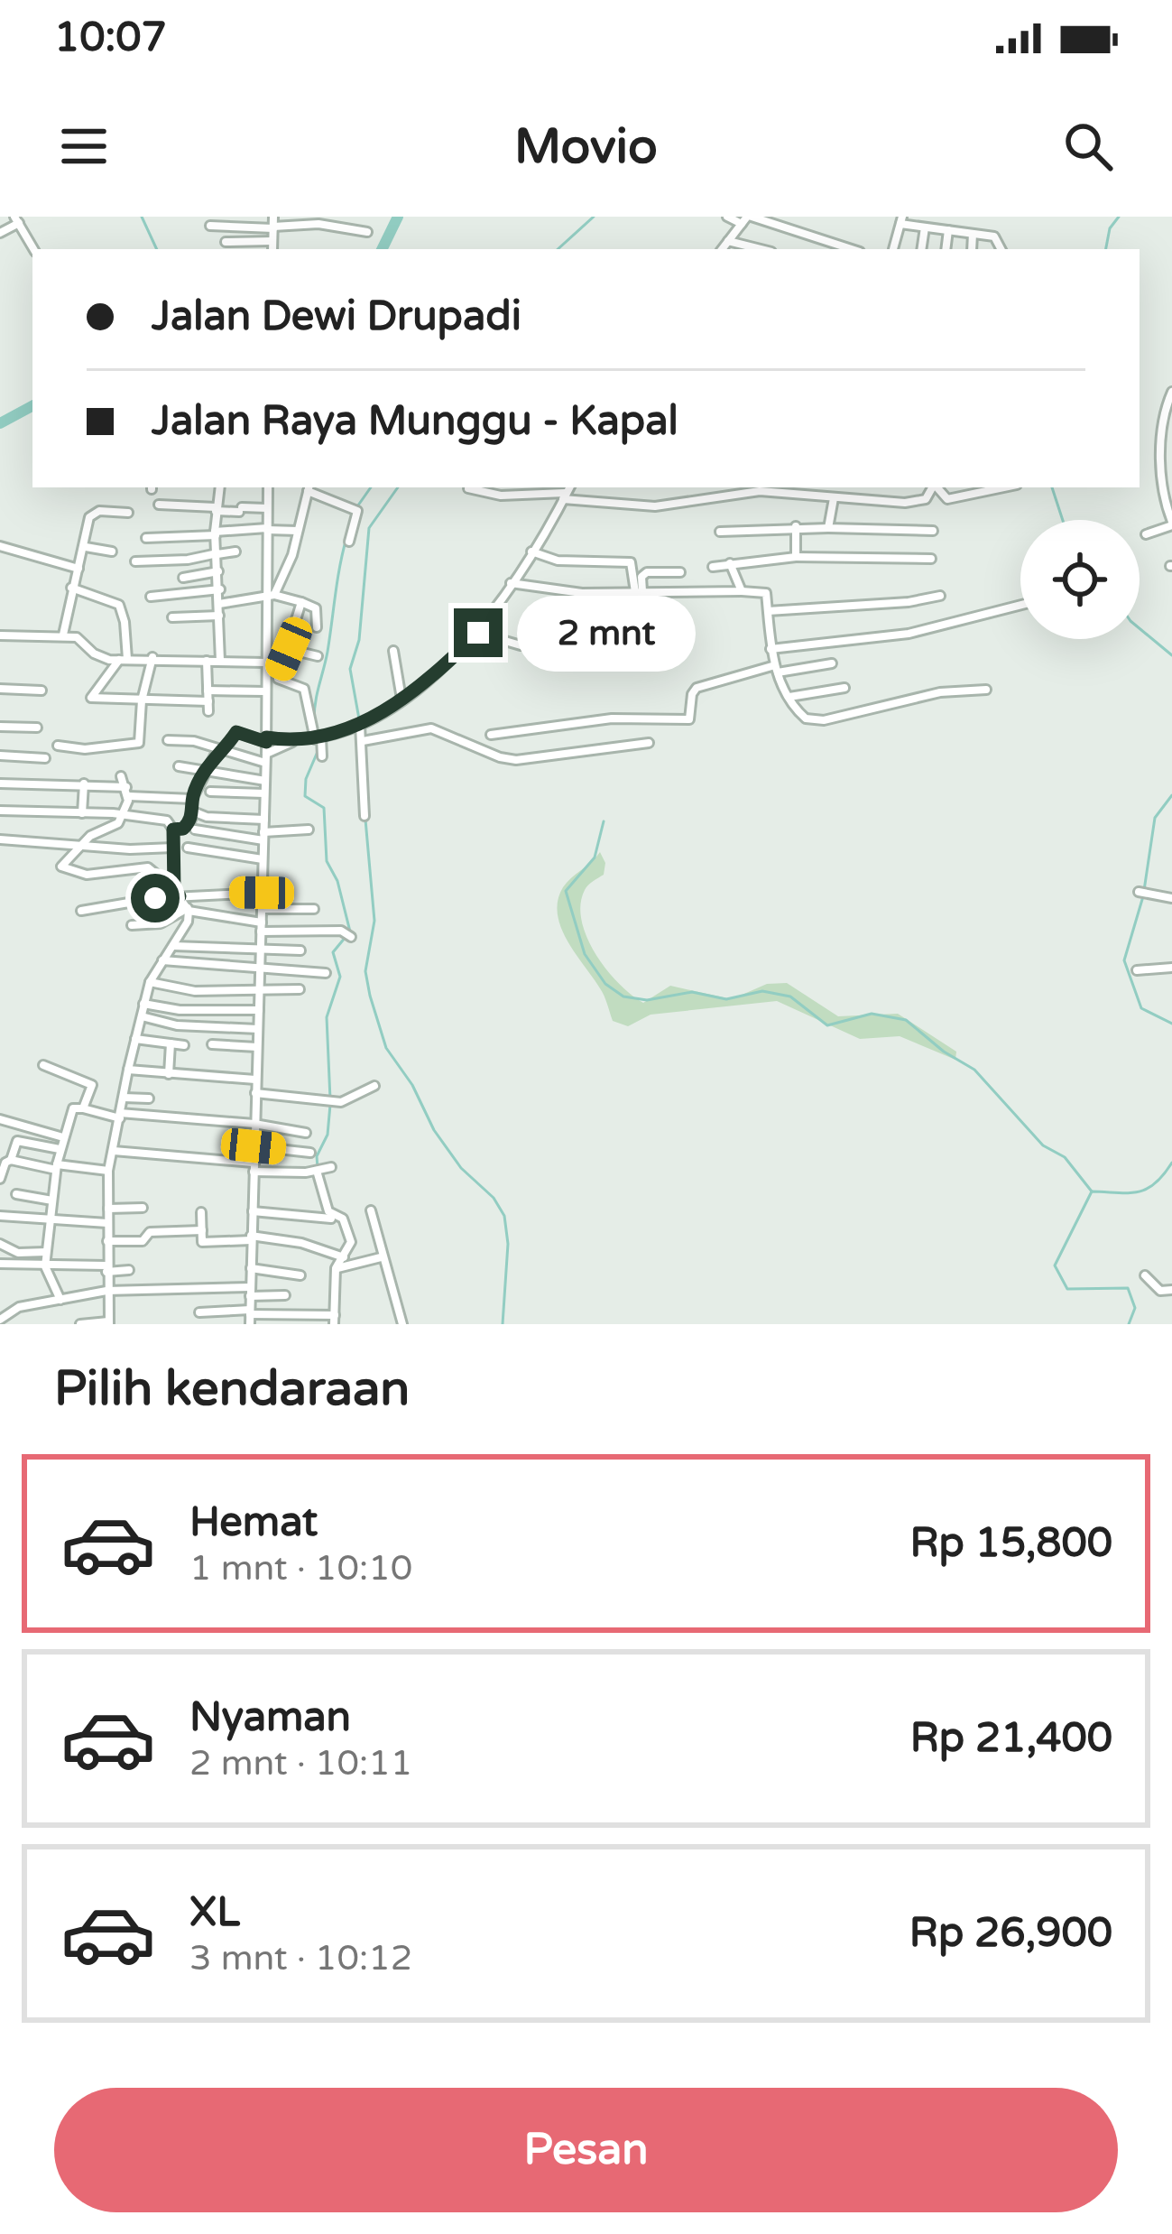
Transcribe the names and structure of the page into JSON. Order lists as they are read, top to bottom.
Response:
{
  "page": {
    "status": "10:07",
    "header": "Movio",
    "banner": ["Jalan Dewi Drupadi", "Jalan Raya Munggu - Kapal"],
    "bubble": "2 mnt",
    "heading": "Pilih kendaraan",
    "list": [
      {
        "name": "Hemat",
        "note": "1 mnt · 10:10",
        "value": "Rp 15,800"
      },
      {
        "name": "Nyaman",
        "note": "2 mnt · 10:11",
        "value": "Rp 21,400"
      },
      {
        "name": "XL",
        "note": "3 mnt · 10:12",
        "value": "Rp 26,900"
      }
    ],
    "buttons": "Pesan"
  }
}
